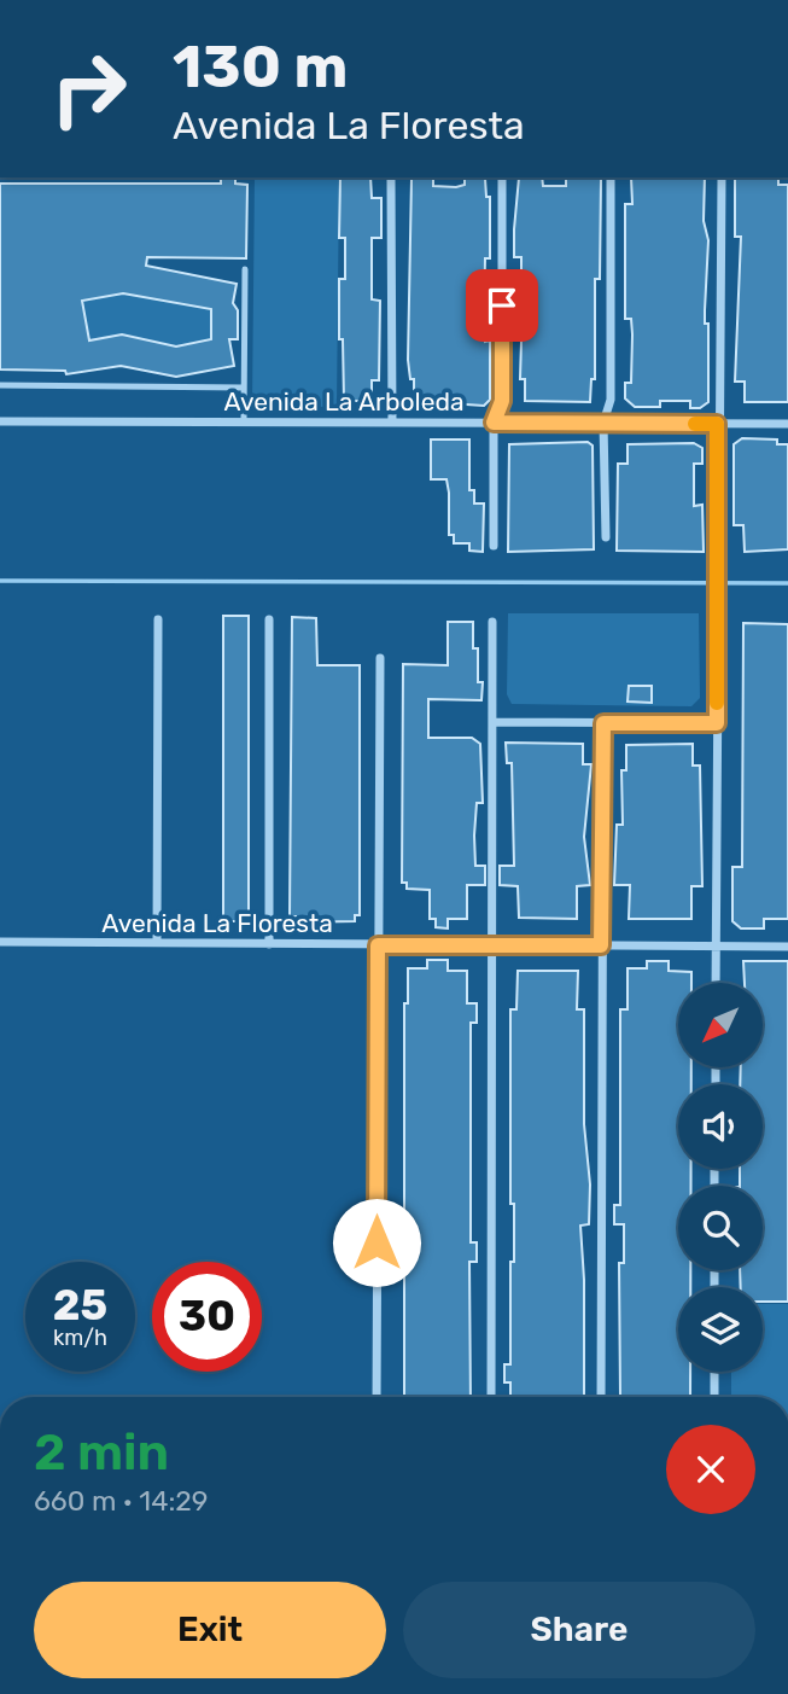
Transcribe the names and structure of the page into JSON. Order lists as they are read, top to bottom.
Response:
{
  "streets": {
    "street": ["Avenida La Arboleda", "Avenida La Floresta"]
  },
  "north": "bottom left",
  "page": {
    "turn": ["130 m", "Avenida La Floresta"],
    "speed": "25 km/h",
    "limit": "30",
    "heading": ["2 min", "660 m · 14:29"],
    "buttons": ["Exit", "Share"]
  }
}
